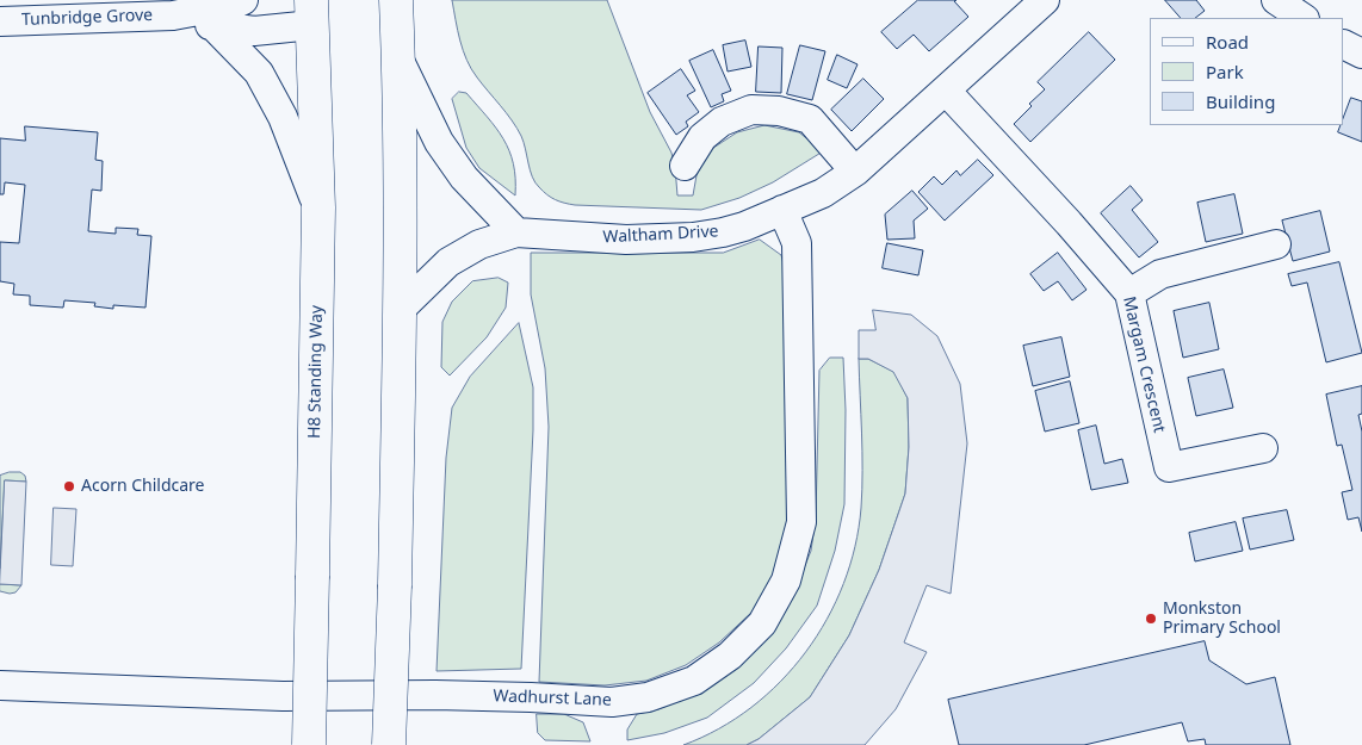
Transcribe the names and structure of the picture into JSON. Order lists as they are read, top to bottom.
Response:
{
  "streets": {
    "highway": ["H8 Standing Way"],
    "street": [
      "Tunbridge Grove",
      "Waltham Drive",
      "Margam Crescent",
      "Wadhurst Lane"
    ]
  },
  "crossings": [
    ["Tunbridge Grove", "H8 Standing Way"],
    ["Waltham Drive", "Margam Crescent"],
    ["Waltham Drive", "Wadhurst Lane"]
  ],
  "places": ["Acorn Childcare", "Monkston Primary School"],
  "legend": ["Road", "Park", "Building"]
}
